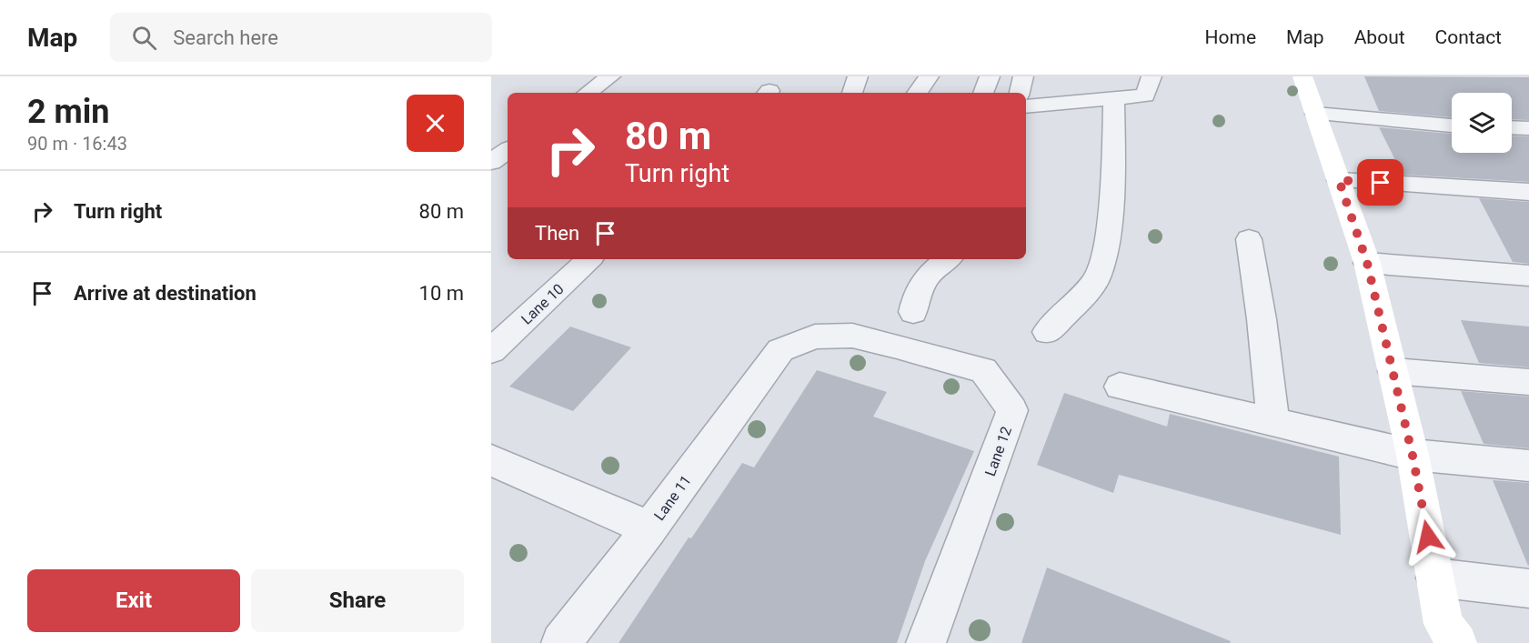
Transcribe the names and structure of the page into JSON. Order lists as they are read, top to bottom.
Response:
{
  "streets": {
    "street": ["Lane 10", "Lane 12", "Lane 11"]
  },
  "crossings": [
    ["Lane 12", "Lane 11"]
  ],
  "page": {
    "header": "Map",
    "search": "Search here",
    "nav": [
      "Home",
      "Map",
      "About",
      "Contact"
    ],
    "heading": ["2 min", "90 m · 16:43"],
    "turn": ["80 m", "Turn right"],
    "list": [
      {
        "name": "Turn right",
        "value": "80 m"
      },
      {
        "name": "Arrive at destination",
        "value": "10 m"
      }
    ],
    "then": "Then",
    "buttons": ["Exit", "Share"]
  }
}
